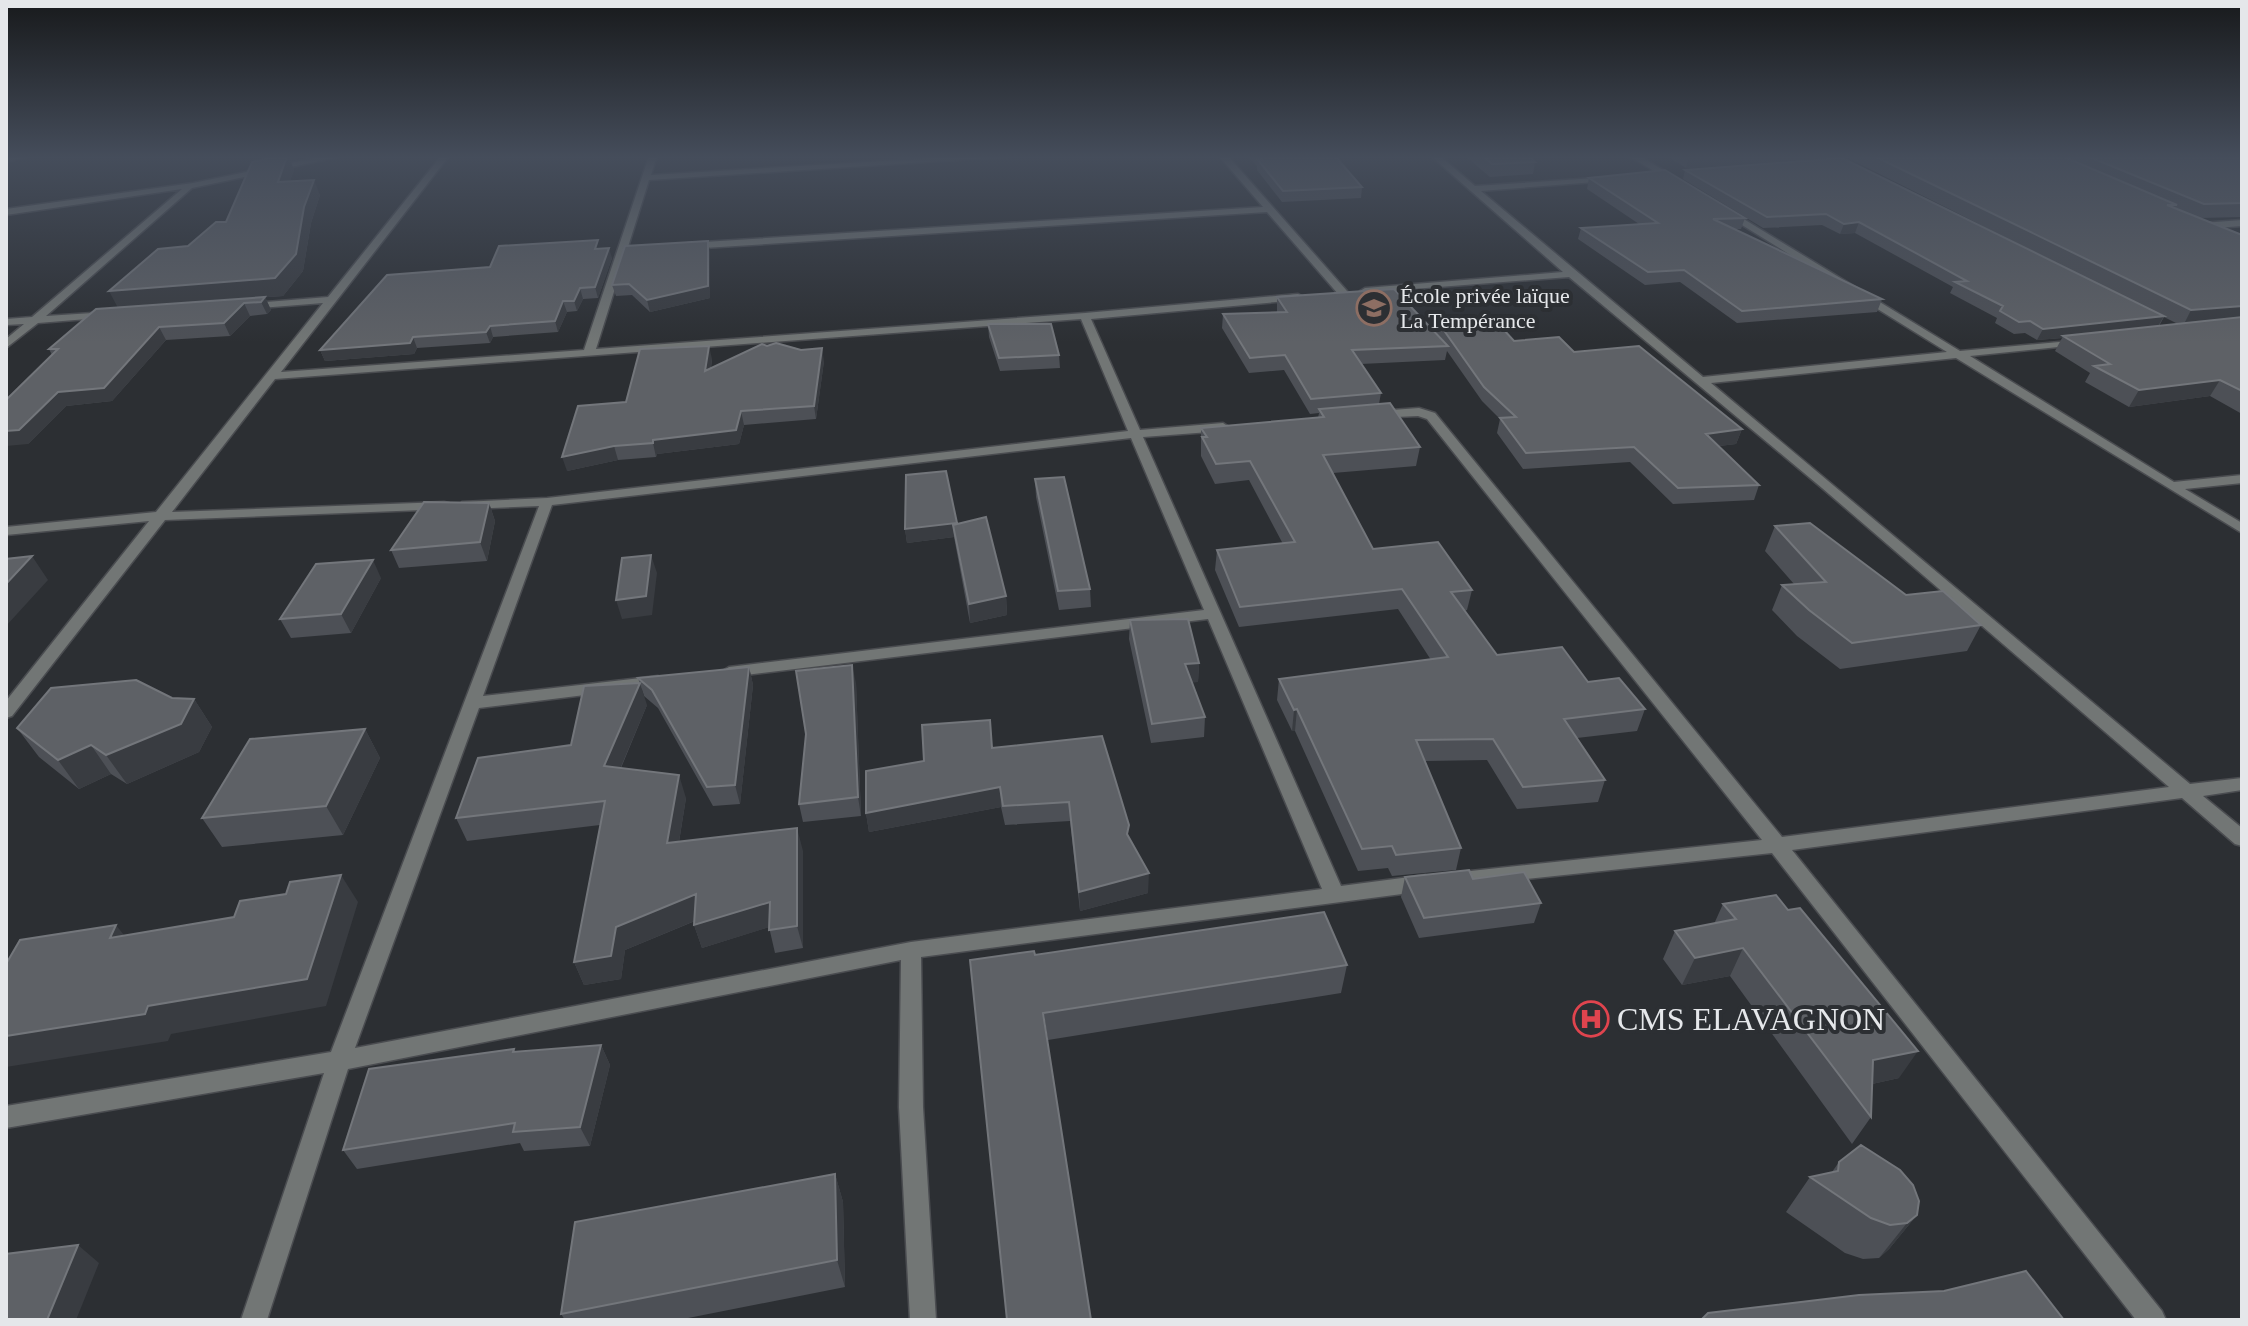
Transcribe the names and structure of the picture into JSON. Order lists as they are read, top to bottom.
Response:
{
  "places": {
    "school or university": ["École privée laïque La Tempérance"],
    "hospital": ["CMS ELAVAGNON"]
  }
}
